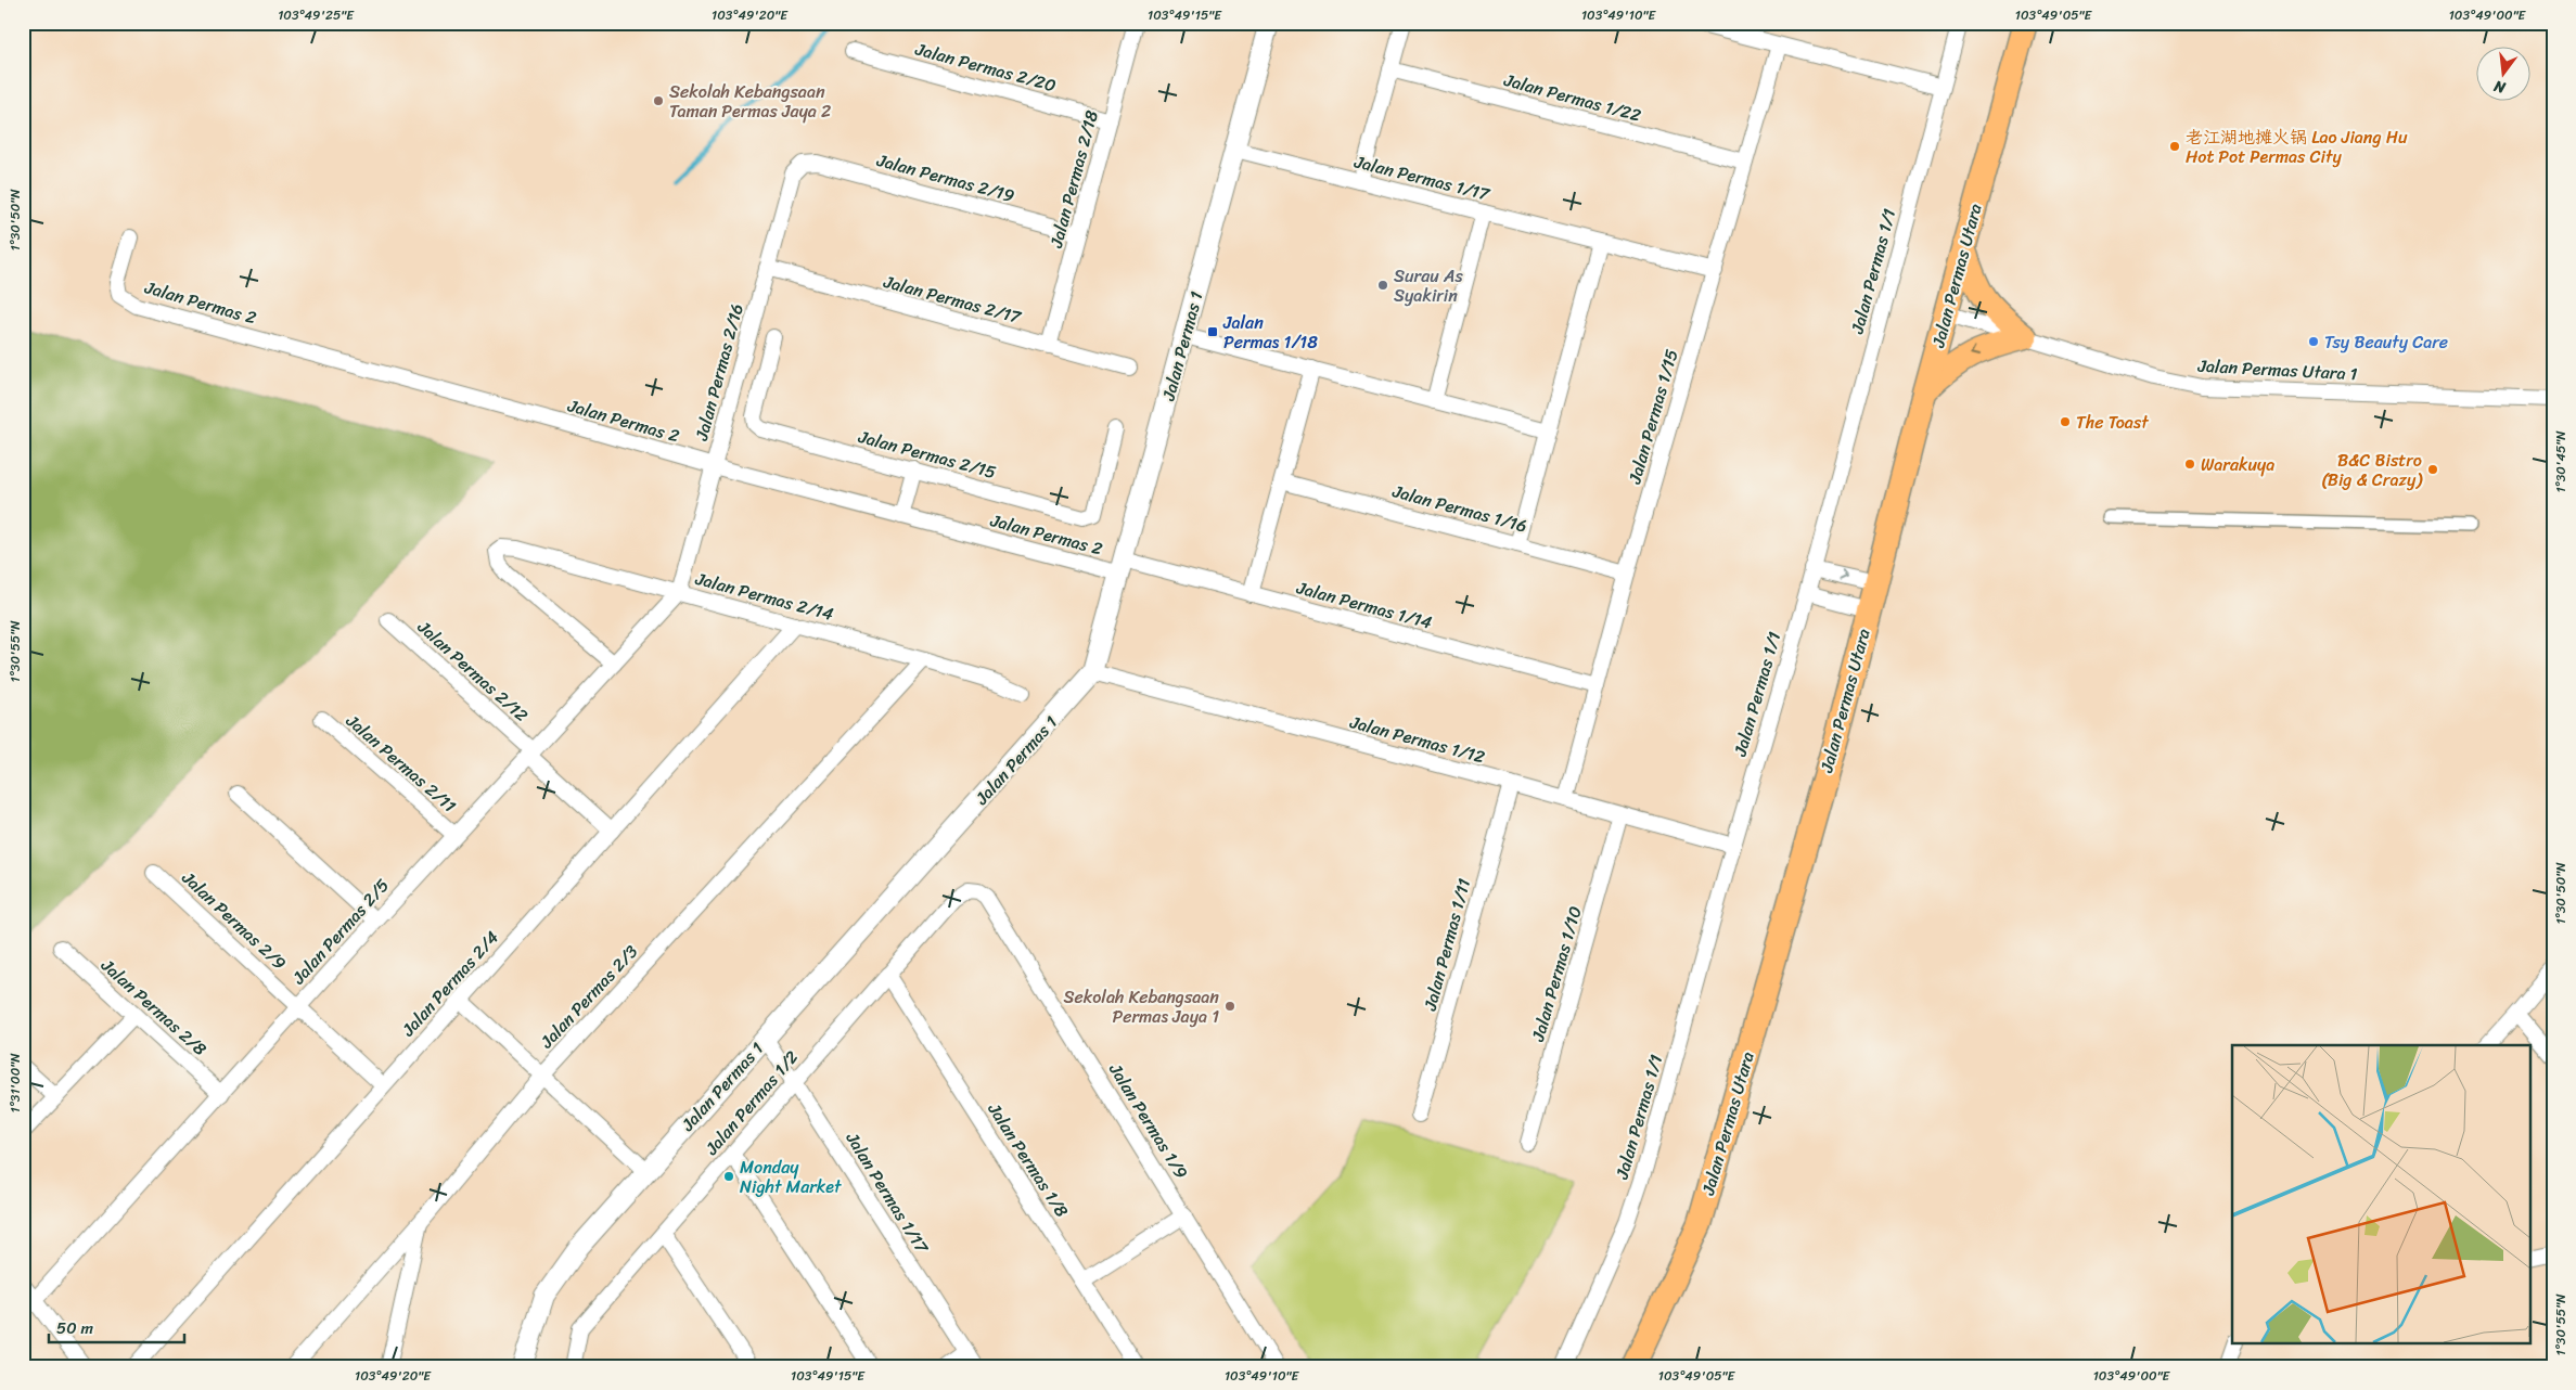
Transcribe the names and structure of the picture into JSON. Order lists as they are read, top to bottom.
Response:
{
  "streets": {
    "main road": ["Jalan Permas Utara"],
    "street": [
      "Jalan Permas 2/20",
      "Jalan Permas 1/22",
      "Jalan Permas 2/19",
      "Jalan Permas 1/17",
      "Jalan Permas 2/18",
      "Jalan Permas 1/1",
      "Jalan Permas 2/17",
      "Jalan Permas 2",
      "Jalan Permas 1",
      "Jalan Permas Utara 1",
      "Jalan Permas 2/16",
      "Jalan Permas 1/15",
      "Jalan Permas 2/15",
      "Jalan Permas 1/16",
      "Jalan Permas 2/14",
      "Jalan Permas 1/14",
      "Jalan Permas 2/12",
      "Jalan Permas 1/12",
      "Jalan Permas 2/11",
      "Jalan Permas 2/9",
      "Jalan Permas 2/5",
      "Jalan Permas 1/11",
      "Jalan Permas 1/10",
      "Jalan Permas 2/4",
      "Jalan Permas 2/3",
      "Jalan Permas 2/8",
      "Jalan Permas 1/2",
      "Jalan Permas 1/9",
      "Jalan Permas 1/8"
    ]
  },
  "crossings": [
    ["Jalan Permas 2/20", "Jalan Permas 2/18"],
    ["Jalan Permas 1/22", "Jalan Permas 1/15"],
    ["Jalan Permas 2/19", "Jalan Permas 2/18"],
    ["Jalan Permas 2/19", "Jalan Permas 2/16"],
    ["Jalan Permas 1/17", "Jalan Permas 1"],
    ["Jalan Permas 1/17", "Jalan Permas 1/15"],
    ["Jalan Permas 1/17", "Jalan Permas 1/2"],
    ["Jalan Permas 2/18", "Jalan Permas 2/17"],
    ["Jalan Permas 1/1", "Jalan Permas 1/12"],
    ["Jalan Permas Utara", "Jalan Permas Utara 1"],
    ["Jalan Permas 2/17", "Jalan Permas 2/16"],
    ["Jalan Permas 2", "Jalan Permas 1"],
    ["Jalan Permas 2", "Jalan Permas 2/16"],
    ["Jalan Permas 2", "Jalan Permas 1/14"],
    ["Jalan Permas 1", "Jalan Permas 1/14"],
    ["Jalan Permas 1", "Jalan Permas 1/12"],
    ["Jalan Permas 2/16", "Jalan Permas 2/14"],
    ["Jalan Permas 2/16", "Jalan Permas 2/5"],
    ["Jalan Permas 1/15", "Jalan Permas 1/16"],
    ["Jalan Permas 1/15", "Jalan Permas 1/14"],
    ["Jalan Permas 1/15", "Jalan Permas 1/12"],
    ["Jalan Permas 2/14", "Jalan Permas 2/5"],
    ["Jalan Permas 2/14", "Jalan Permas 2/4"],
    ["Jalan Permas 2/14", "Jalan Permas 2/3"],
    ["Jalan Permas 2/12", "Jalan Permas 2/5"],
    ["Jalan Permas 2/12", "Jalan Permas 2/4"],
    ["Jalan Permas 1/12", "Jalan Permas 1/11"],
    ["Jalan Permas 1/12", "Jalan Permas 1/10"],
    ["Jalan Permas 2/11", "Jalan Permas 2/5"],
    ["Jalan Permas 2/9", "Jalan Permas 2/5"],
    ["Jalan Permas 2/9", "Jalan Permas 2/4"],
    ["Jalan Permas 2/5", "Jalan Permas 2/8"],
    ["Jalan Permas 1/2", "Jalan Permas 1/9"],
    ["Jalan Permas 1/2", "Jalan Permas 1/8"]
  ],
  "places": {
    "other": [
      "Sekolah Kebangsaan Taman Permas Jaya 2",
      "老江湖地摊火锅 Lao Jiang Hu Hot Pot Permas City",
      "Surau As Syakirin",
      "Tsy Beauty Care",
      "The Toast",
      "Warakuya",
      "B&C Bistro (Big & Crazy)",
      "Sekolah Kebangsaan Permas Jaya 1",
      "Monday Night Market"
    ],
    "transit": ["Jalan Permas 1/18"]
  },
  "scale_bar": "50 m",
  "north": "bottom",
  "coordinates": [
    "103°49'25\"E",
    "103°49'20\"E",
    "103°49'15\"E",
    "103°49'10\"E",
    "103°49'05\"E",
    "103°49'00\"E",
    "1°30'50\"N",
    "1°30'45\"N",
    "1°30'55\"N",
    "1°31'00\"N"
  ]
}
